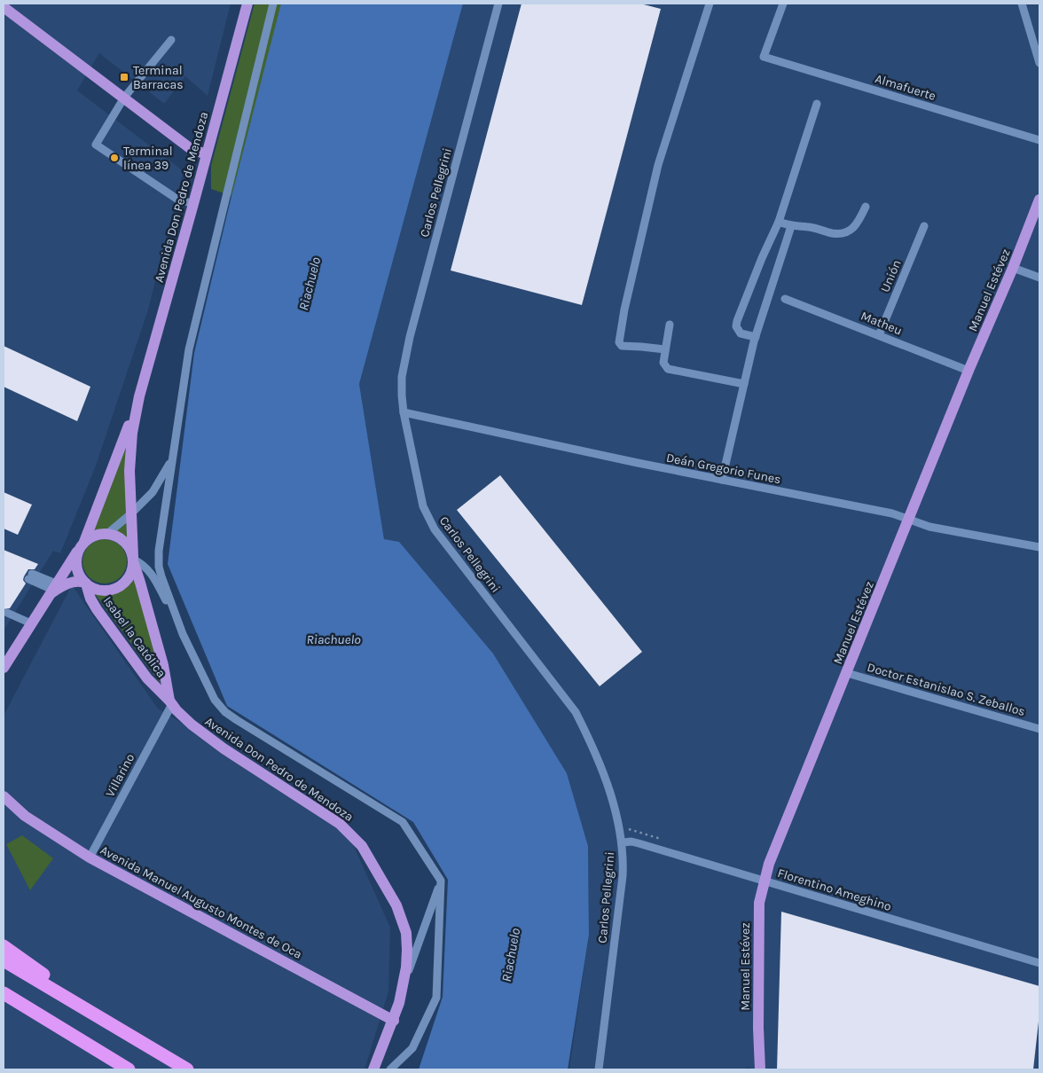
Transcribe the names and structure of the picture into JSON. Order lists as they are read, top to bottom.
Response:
{
  "streets": {
    "main road": [
      "Avenida Don Pedro de Mendoza",
      "Manuel Estévez",
      "Isabel la Católica",
      "Avenida Manuel Augusto Montes de Oca"
    ],
    "street": [
      "Almafuerte",
      "Carlos Pellegrini",
      "Unión",
      "Matheu",
      "Deán Gregorio Funes",
      "Doctor Estanislao S. Zeballos",
      "Villarino",
      "Florentino Ameghino"
    ]
  },
  "crossings": [
    ["Carlos Pellegrini", "Deán Gregorio Funes"],
    ["Carlos Pellegrini", "Florentino Ameghino"],
    ["Avenida Don Pedro de Mendoza", "Isabel la Católica"],
    ["Avenida Don Pedro de Mendoza", "Villarino"],
    ["Avenida Don Pedro de Mendoza", "Avenida Manuel Augusto Montes de Oca"],
    ["Unión", "Matheu"],
    ["Manuel Estévez", "Matheu"],
    ["Manuel Estévez", "Deán Gregorio Funes"],
    ["Manuel Estévez", "Doctor Estanislao S. Zeballos"],
    ["Manuel Estévez", "Florentino Ameghino"],
    ["Isabel la Católica", "Villarino"],
    ["Villarino", "Avenida Manuel Augusto Montes de Oca"]
  ],
  "water": ["Riachuelo"],
  "places": {
    "transit": ["Terminal Barracas"],
    "other": ["Terminal línea 39"]
  }
}
